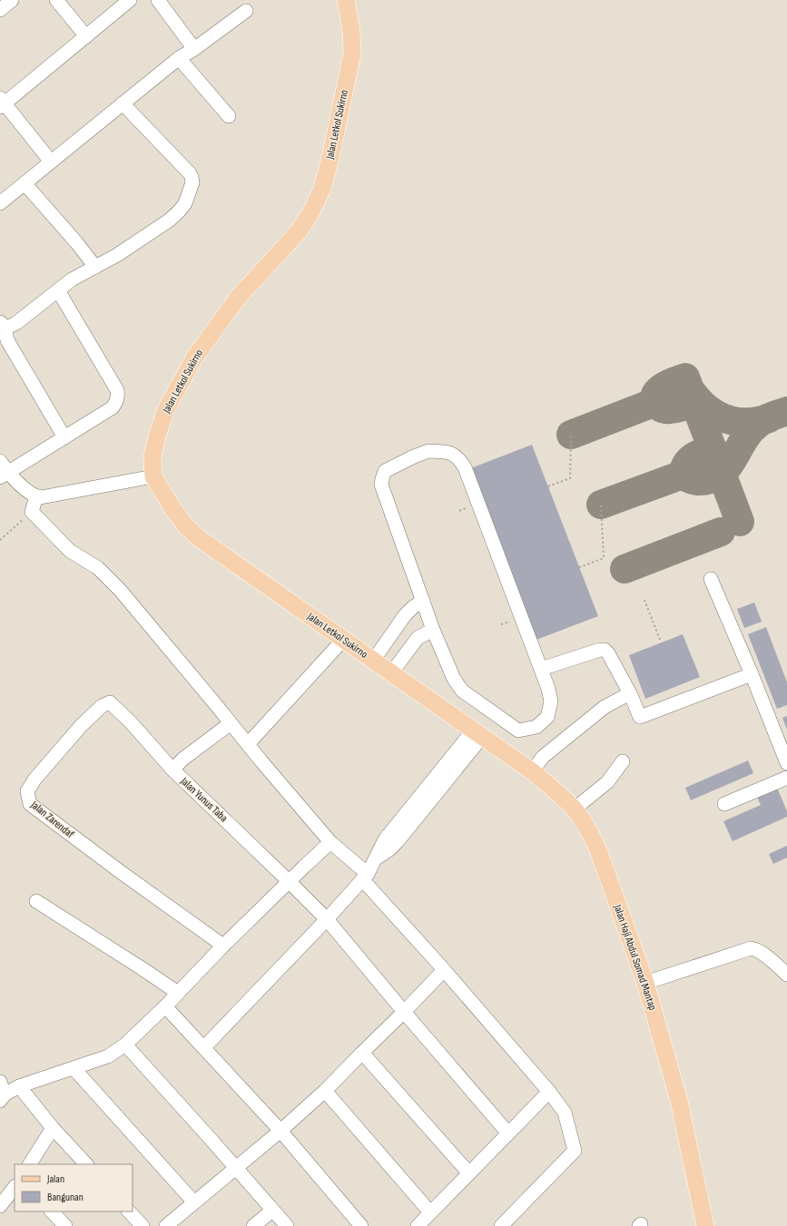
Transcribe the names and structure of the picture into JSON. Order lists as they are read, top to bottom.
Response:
{
  "streets": {
    "main road": ["Jalan Letkol Sukirno", "Jalan Haji Abdul Somad Mantap"],
    "street": ["Jalan Yunus Taba", "Jalan Zarendaf"]
  },
  "crossings": [
    ["Jalan Letkol Sukirno", "Jalan Haji Abdul Somad Mantap"],
    ["Jalan Yunus Taba", "Jalan Zarendaf"]
  ],
  "legend": ["Jalan", "Bangunan"]
}
